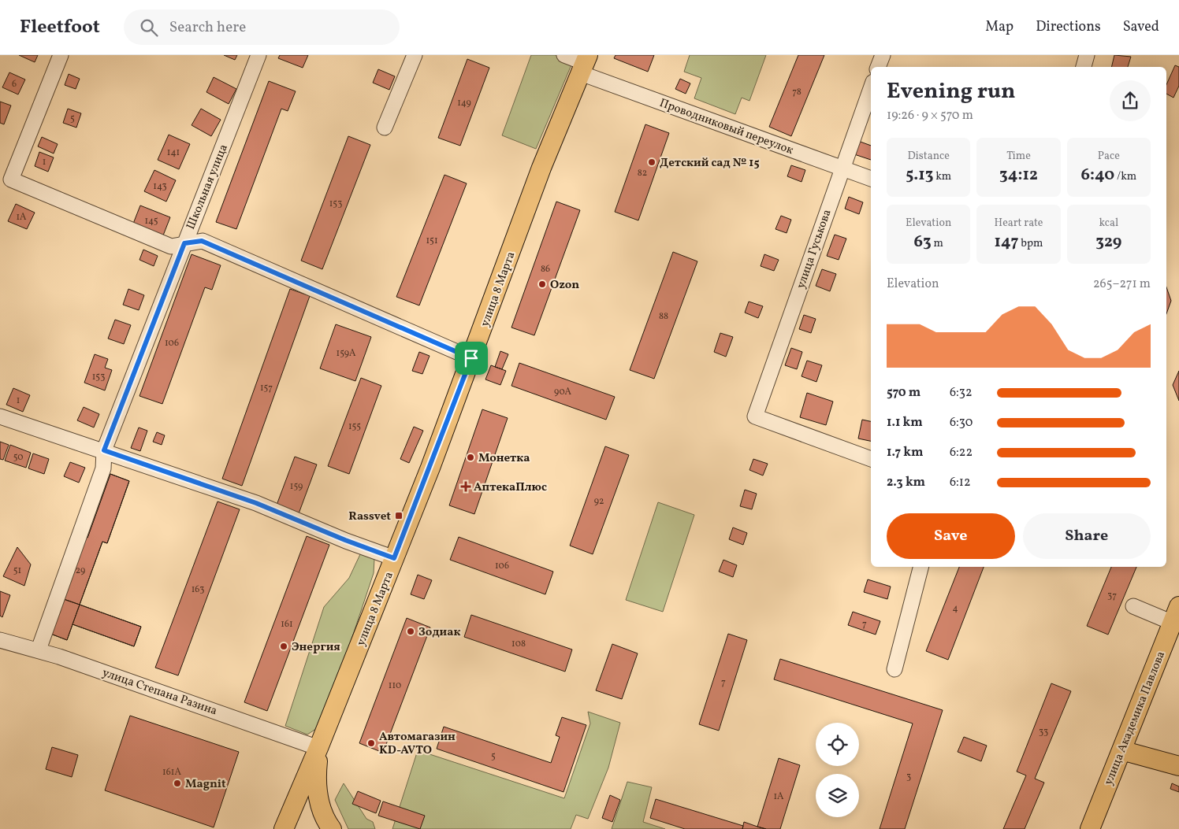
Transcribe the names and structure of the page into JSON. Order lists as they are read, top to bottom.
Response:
{
  "streets": {
    "main road": ["улица 8 Марта", "улица Академика Павлова"],
    "street": [
      "Проводниковый переулок",
      "Школьная улица",
      "улица Гуськова",
      "улица Степана Разина"
    ]
  },
  "crossings": [
    ["Проводниковый переулок", "улица Гуськова"],
    ["Проводниковый переулок", "улица 8 Марта"],
    ["Школьная улица", "улица Степана Разина"],
    ["улица 8 Марта", "улица Степана Разина"]
  ],
  "places": {
    "other": [
      "Детский сад № 15",
      "Ozon",
      "Монетка",
      "Зодиак",
      "Энергия",
      "Автомагазин KD-AVTO",
      "Magnit"
    ],
    "health": ["АптекаПлюс"],
    "transit": ["Rassvet"]
  },
  "house_numbers": [
    "6",
    "78",
    "149",
    "5",
    "141",
    "1",
    "82",
    "143",
    "153",
    "1А",
    "145",
    "151",
    "86",
    "88",
    "106",
    "159А",
    "153",
    "157",
    "90А",
    "1",
    "155",
    "50",
    "159",
    "92",
    "106",
    "51",
    "29",
    "163",
    "37",
    "4",
    "161",
    "7",
    "108",
    "7",
    "110",
    "33",
    "5",
    "161А",
    "3",
    "1А"
  ],
  "page": {
    "header": "Fleetfoot",
    "search": "Search here",
    "nav": ["Map", "Directions", "Saved"],
    "heading": ["Evening run", "19:26 · 9 × 570 m"],
    "stats": [
      ["Distance", "5.13 km"],
      ["Time", "34:12"],
      ["Pace", "6:40 /km"],
      ["Elevation", "63 m"],
      ["Heart rate", "147 bpm"],
      ["kcal", "329"]
    ],
    "chart": ["Elevation", "265–271 m"],
    "list": [
      {
        "name": "570 m",
        "note": "6:32"
      },
      {
        "name": "1.1 km",
        "note": "6:30"
      },
      {
        "name": "1.7 km",
        "note": "6:22"
      },
      {
        "name": "2.3 km",
        "note": "6:12"
      }
    ],
    "buttons": ["Save", "Share"]
  }
}
